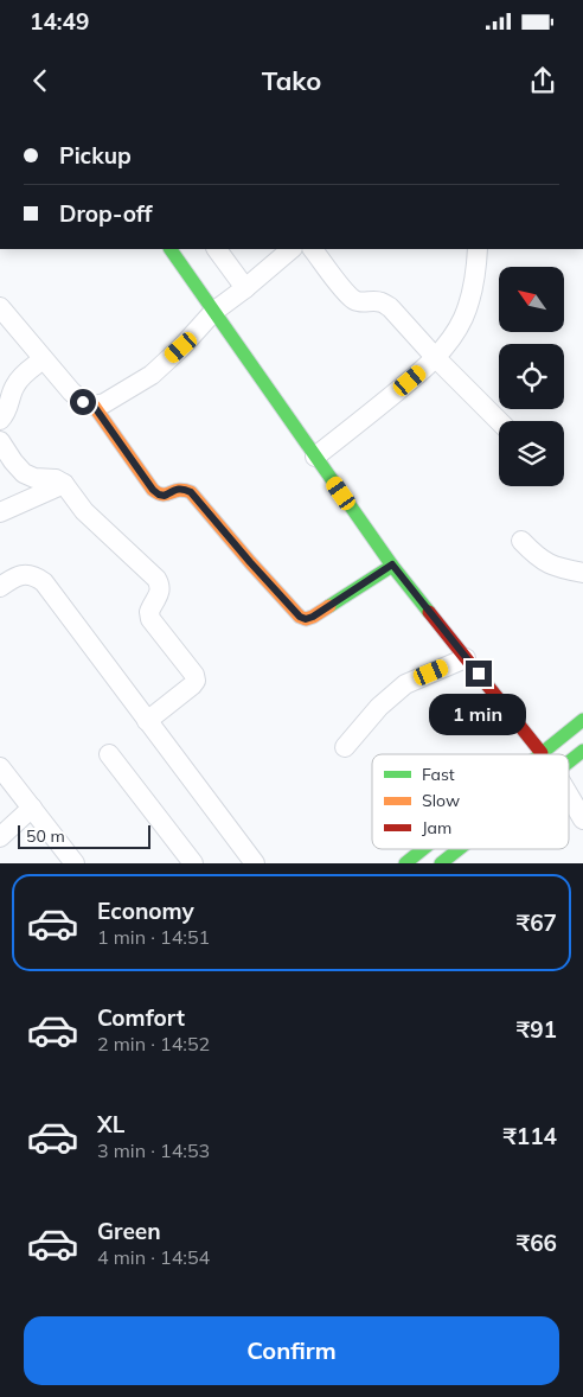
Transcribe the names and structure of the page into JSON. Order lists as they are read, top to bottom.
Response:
{
  "legend": ["Fast", "Slow", "Jam"],
  "scale_bar": "50 m",
  "north": "top left",
  "page": {
    "status": "14:49",
    "header": "Tako",
    "banner": ["Pickup", "Drop-off"],
    "bubble": "1 min",
    "scale": "50 m",
    "list": [
      {
        "name": "Economy",
        "note": "1 min · 14:51",
        "value": "₹67"
      },
      {
        "name": "Comfort",
        "note": "2 min · 14:52",
        "value": "₹91"
      },
      {
        "name": "XL",
        "note": "3 min · 14:53",
        "value": "₹114"
      },
      {
        "name": "Green",
        "note": "4 min · 14:54",
        "value": "₹66"
      }
    ],
    "buttons": "Confirm"
  }
}
